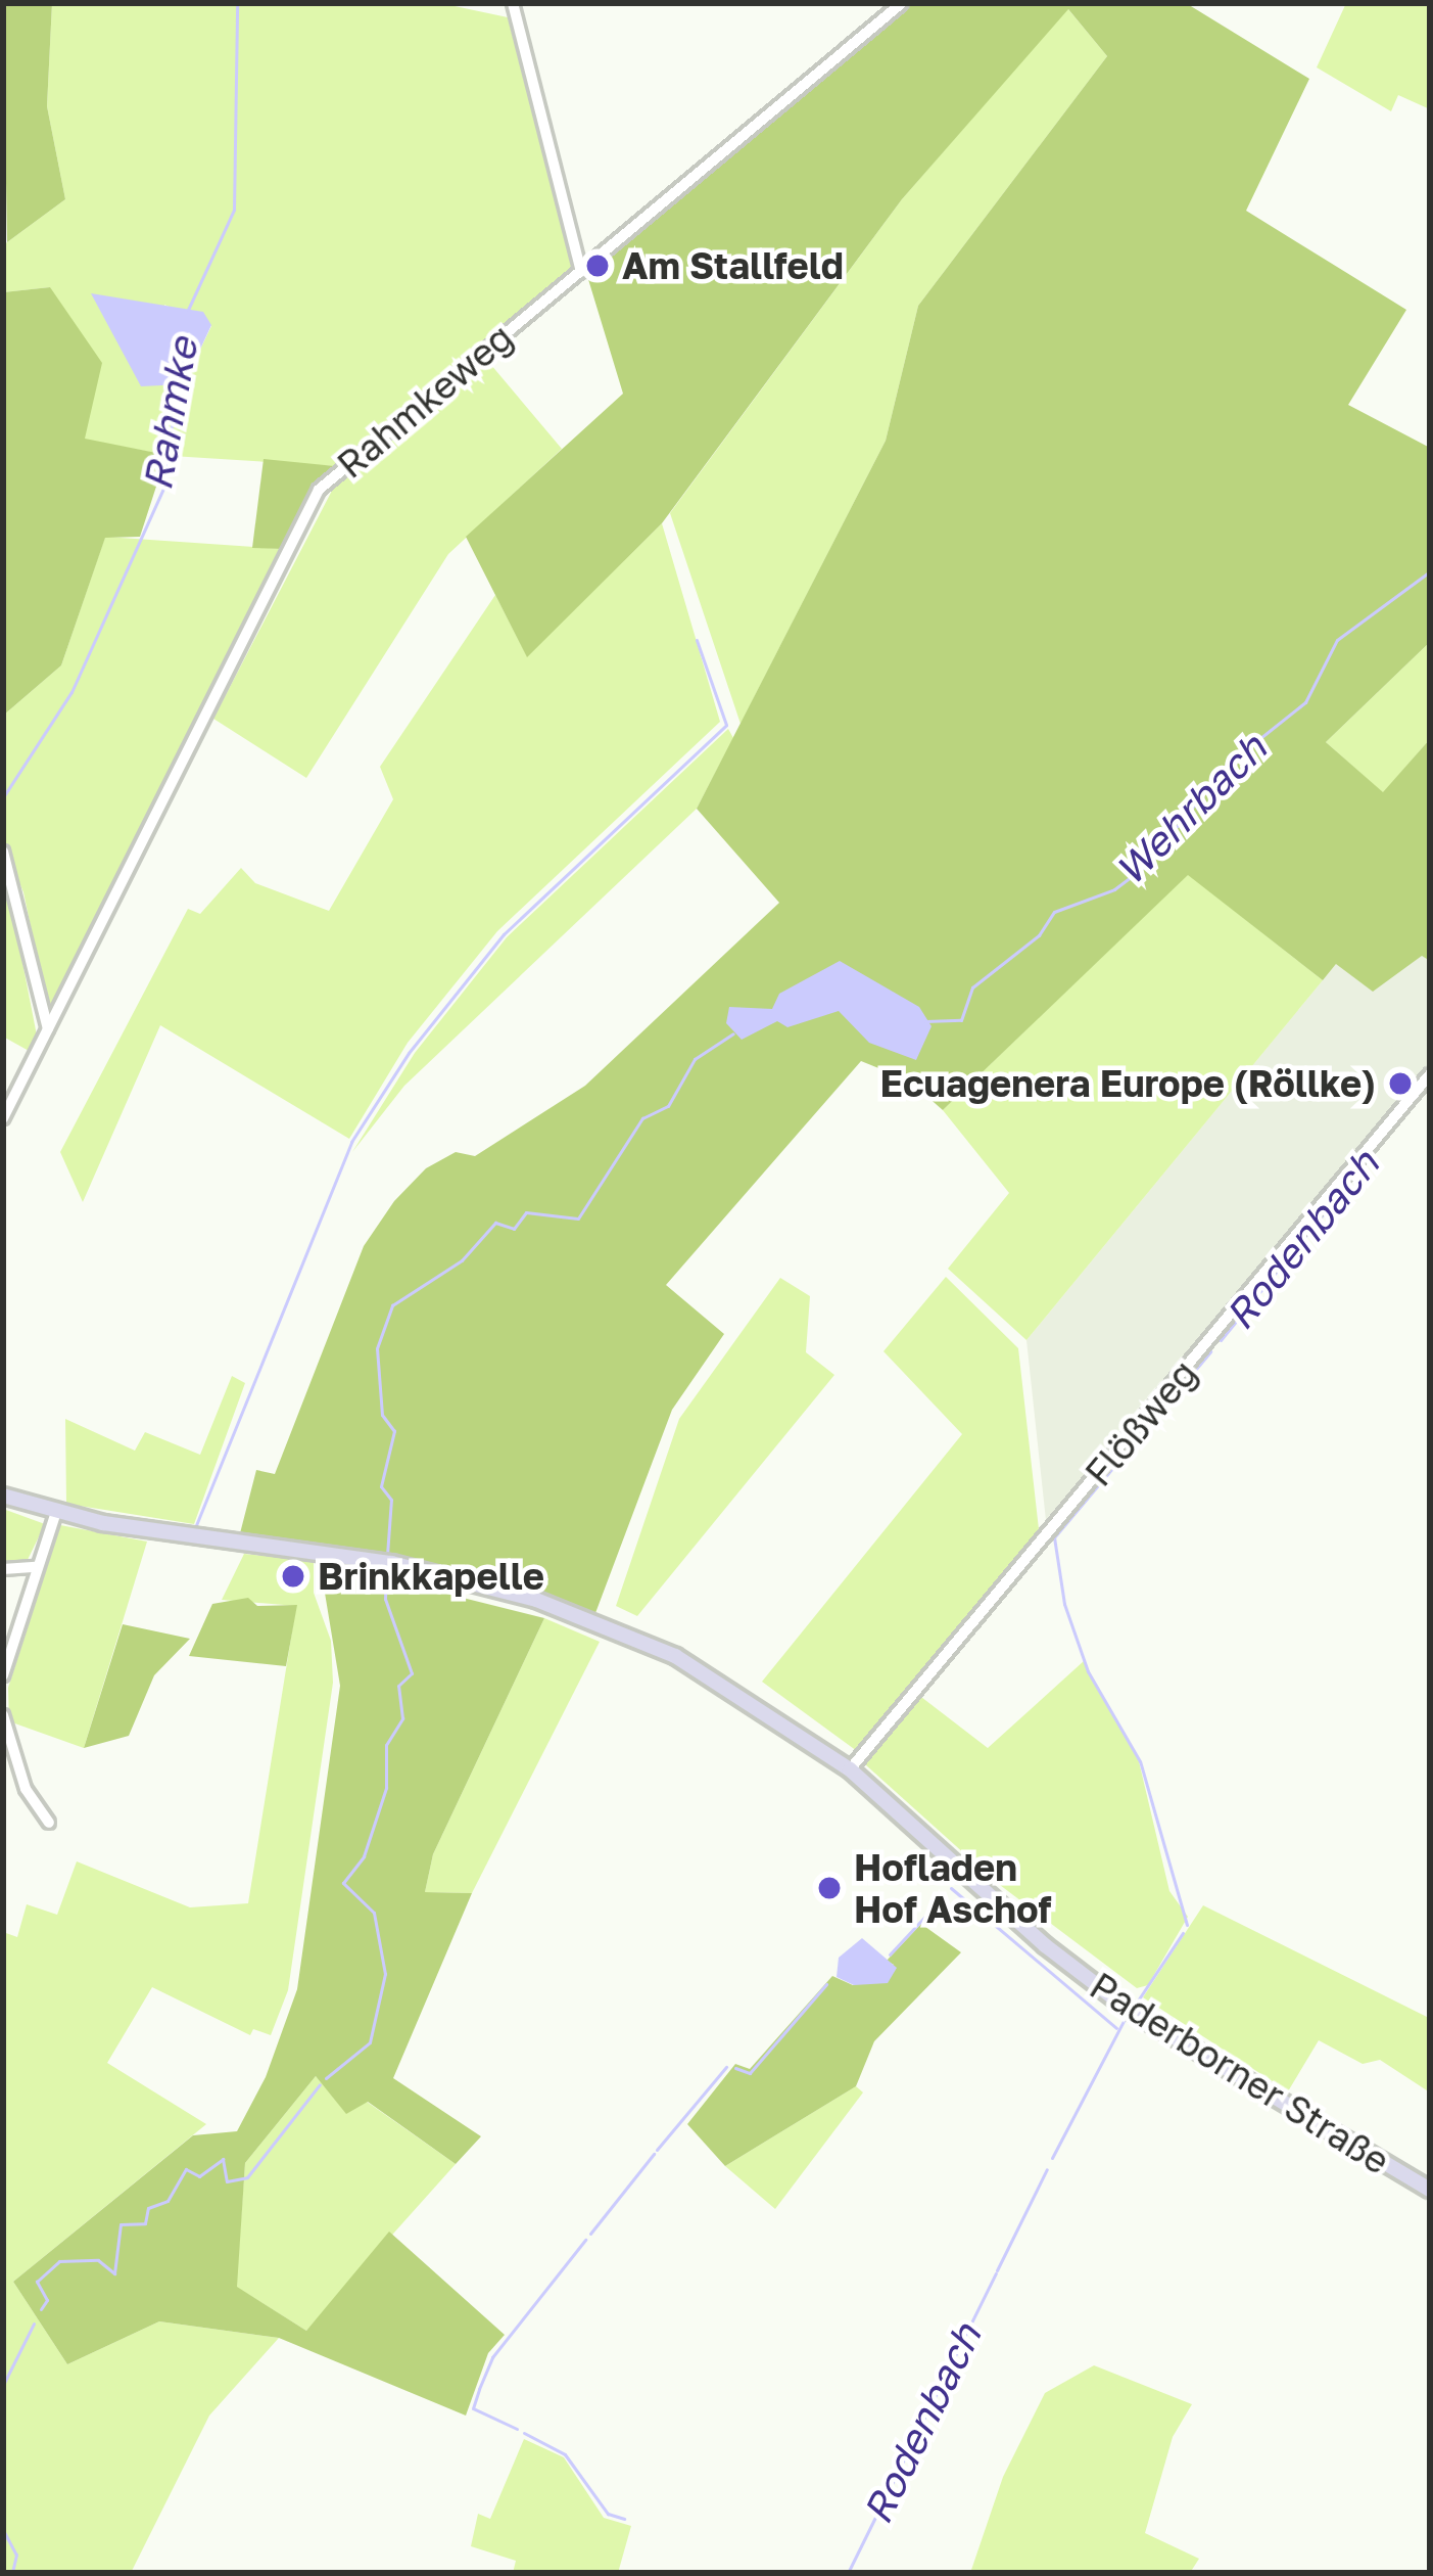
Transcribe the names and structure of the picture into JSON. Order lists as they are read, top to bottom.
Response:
{
  "streets": {
    "main road": ["Paderborner Straße"],
    "street": ["Rahmkeweg", "Flößweg"]
  },
  "crossings": [
    ["Flößweg", "Paderborner Straße"]
  ],
  "water": ["Rahmke", "Wehrbach", "Rodenbach"],
  "places": [
    "Am Stallfeld",
    "Ecuagenera Europe (Röllke)",
    "Brinkkapelle",
    "Hofladen Hof Aschof"
  ]
}
